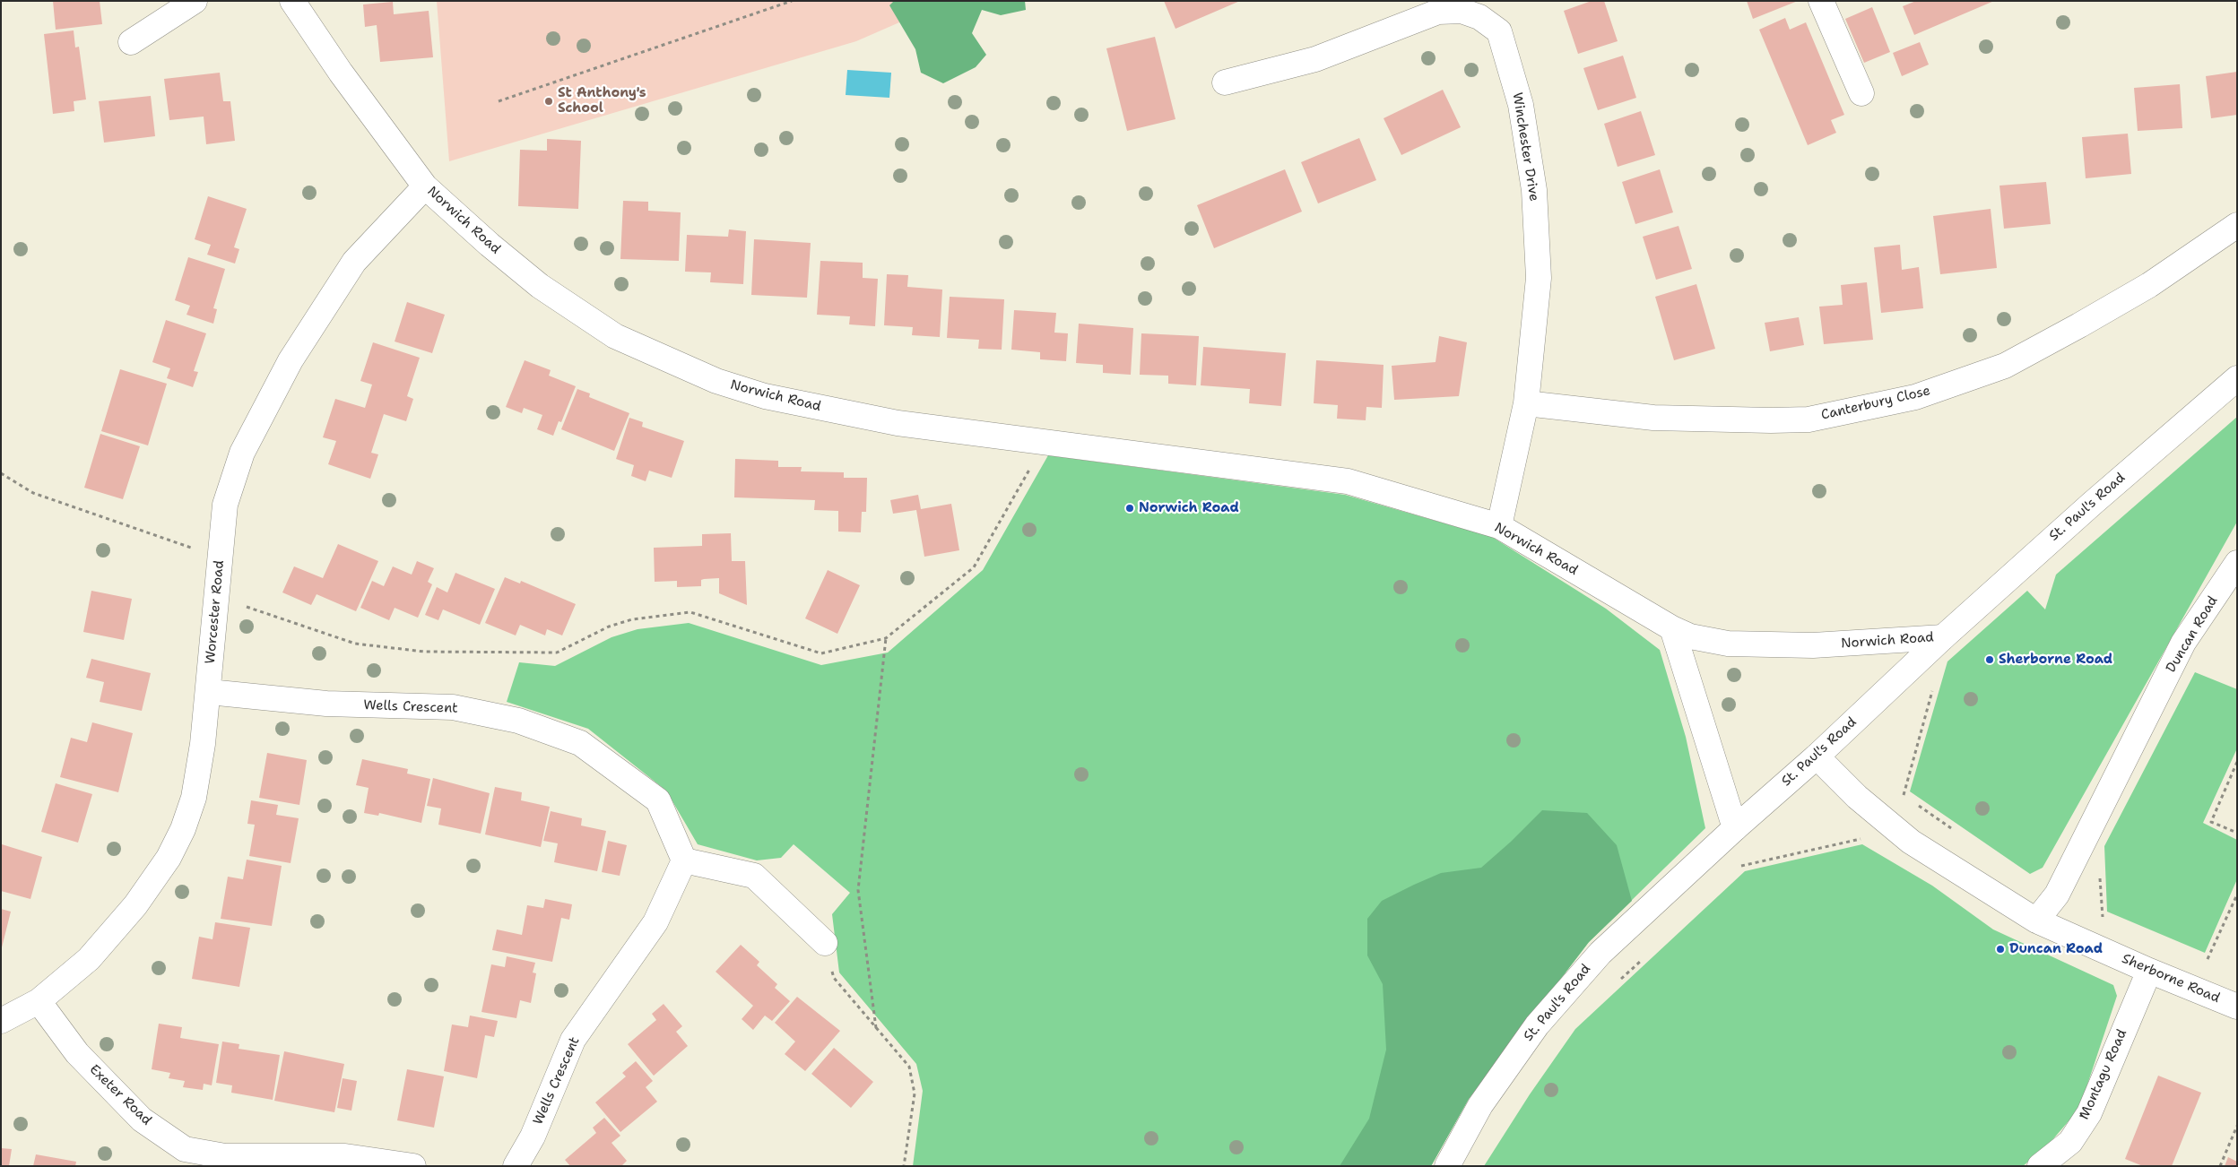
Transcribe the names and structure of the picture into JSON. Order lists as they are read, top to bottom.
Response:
{
  "streets": {
    "street": [
      "Winchester Drive",
      "Norwich Road",
      "Canterbury Close",
      "St. Paul's Road",
      "Worcester Road",
      "Duncan Road",
      "Wells Crescent",
      "Sherborne Road",
      "Montagu Road",
      "Exeter Road"
    ]
  },
  "crossings": [
    ["Winchester Drive", "Norwich Road"],
    ["Winchester Drive", "Canterbury Close"],
    ["Norwich Road", "St. Paul's Road"],
    ["Norwich Road", "Worcester Road"],
    ["St. Paul's Road", "Sherborne Road"],
    ["Worcester Road", "Wells Crescent"],
    ["Worcester Road", "Exeter Road"],
    ["Duncan Road", "Sherborne Road"],
    ["Sherborne Road", "Montagu Road"]
  ],
  "places": [
    "St Anthony's School",
    "Norwich Road",
    "Sherborne Road",
    "Duncan Road"
  ]
}
